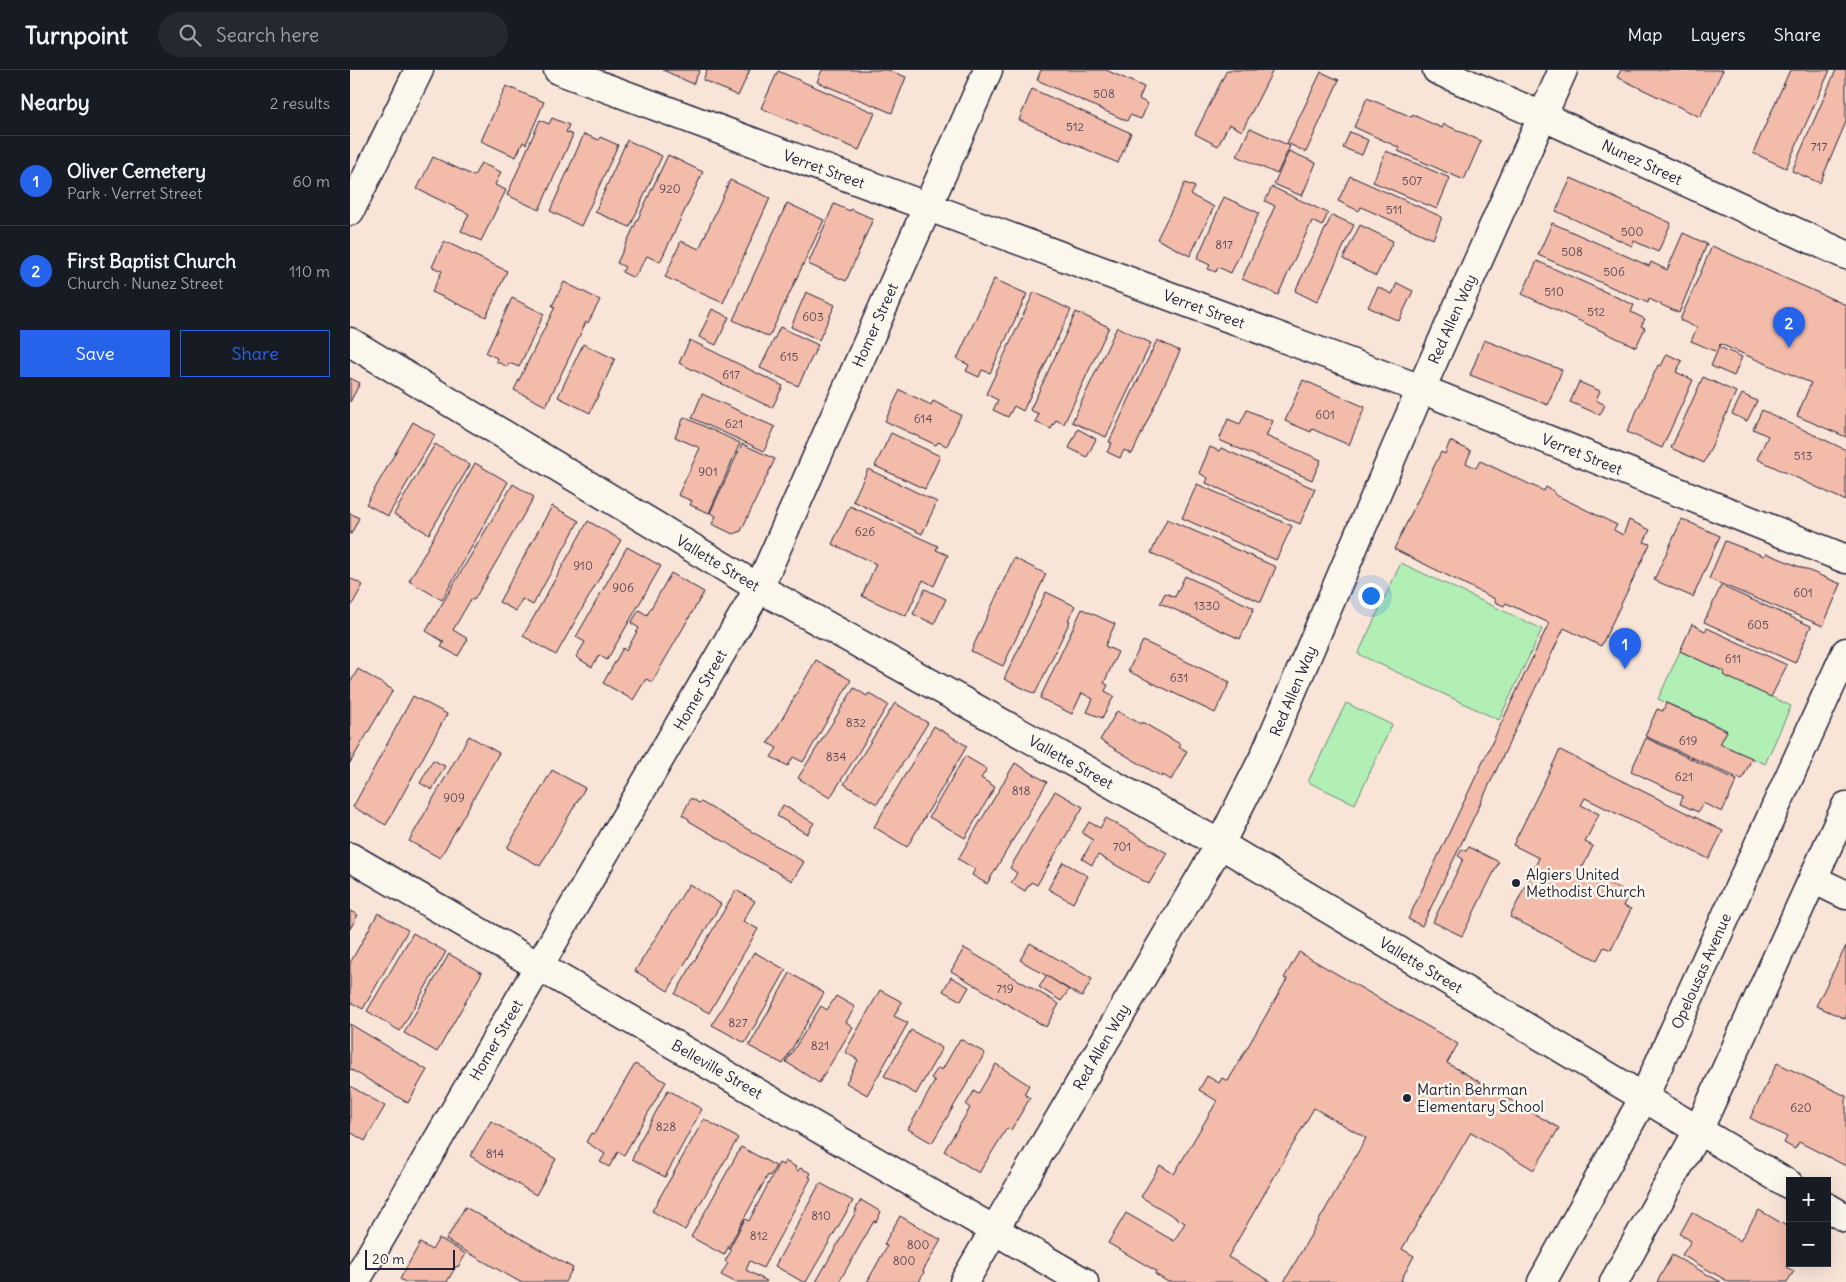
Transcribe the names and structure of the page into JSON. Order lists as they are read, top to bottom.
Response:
{
  "streets": {
    "street": [
      "Nunez Street",
      "Verret Street",
      "Red Allen Way",
      "Homer Street",
      "Vallette Street",
      "Opelousas Avenue",
      "Belleville Street"
    ]
  },
  "crossings": [
    ["Nunez Street", "Red Allen Way"],
    ["Verret Street", "Red Allen Way"],
    ["Verret Street", "Homer Street"],
    ["Red Allen Way", "Vallette Street"],
    ["Red Allen Way", "Belleville Street"],
    ["Homer Street", "Vallette Street"],
    ["Homer Street", "Belleville Street"],
    ["Vallette Street", "Opelousas Avenue"]
  ],
  "places": ["Algiers United Methodist Church", "Martin Behrman Elementary School"],
  "house_numbers": [
    "508",
    "512",
    "717",
    "507",
    "920",
    "511",
    "500",
    "817",
    "508",
    "506",
    "510",
    "512",
    "603",
    "615",
    "617",
    "601",
    "614",
    "621",
    "513",
    "901",
    "626",
    "910",
    "906",
    "601",
    "1330",
    "605",
    "611",
    "631",
    "832",
    "619",
    "834",
    "621",
    "818",
    "909",
    "701",
    "719",
    "827",
    "821",
    "620",
    "828",
    "814",
    "810",
    "812",
    "800",
    "800"
  ],
  "scale_bar": "20 m",
  "page": {
    "header": "Turnpoint",
    "search": "Search here",
    "nav": ["Map", "Layers", "Share"],
    "heading": ["Nearby", "2 results"],
    "list": [
      {
        "mark": "1",
        "name": "Oliver Cemetery",
        "note": "Park · Verret Street",
        "value": "60 m"
      },
      {
        "mark": "2",
        "name": "First Baptist Church",
        "note": "Church · Nunez Street",
        "value": "110 m"
      }
    ],
    "pins": ["2", "1"],
    "buttons": ["Save", "Share"],
    "map_buttons": ["+", "−"],
    "scale": "20 m"
  }
}
